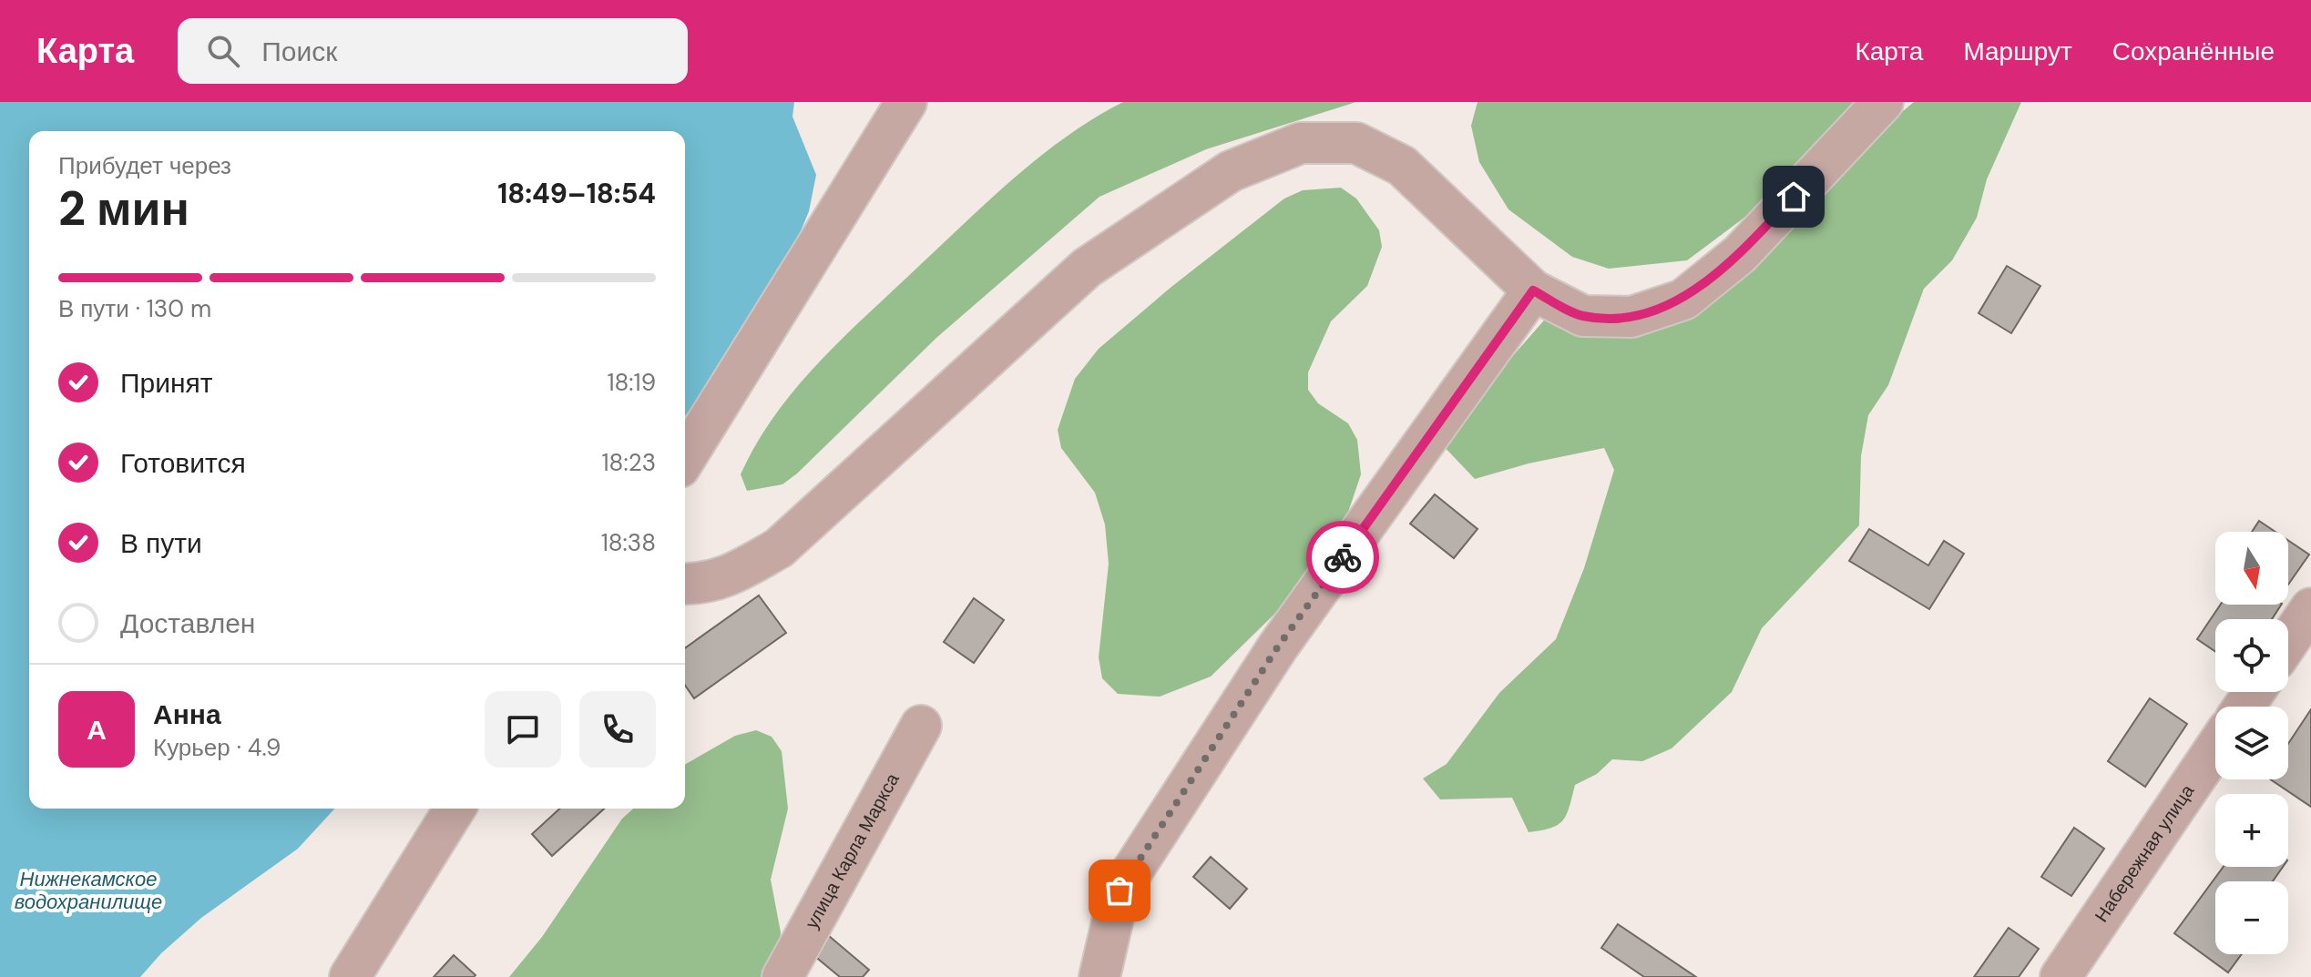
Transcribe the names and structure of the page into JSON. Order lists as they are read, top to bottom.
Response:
{
  "streets": {
    "street": ["улица Карла Маркса", "Набережная улица"]
  },
  "water": ["Нижнекамское водохранилище"],
  "north": "bottom",
  "page": {
    "header": "Карта",
    "search": "Поиск",
    "nav": ["Карта", "Маршрут", "Сохранённые"],
    "heading": ["2 мин", "Прибудет через", "18:49–18:54"],
    "panel": ["Анна", "Курьер · 4.9"],
    "bar": "В пути · 130 m",
    "list": [
      ["Принят", "18:19"],
      ["Готовится", "18:23"],
      ["В пути", "18:38"],
      "Доставлен"
    ],
    "map_buttons": ["+", "−"],
    "round": "А"
  }
}
